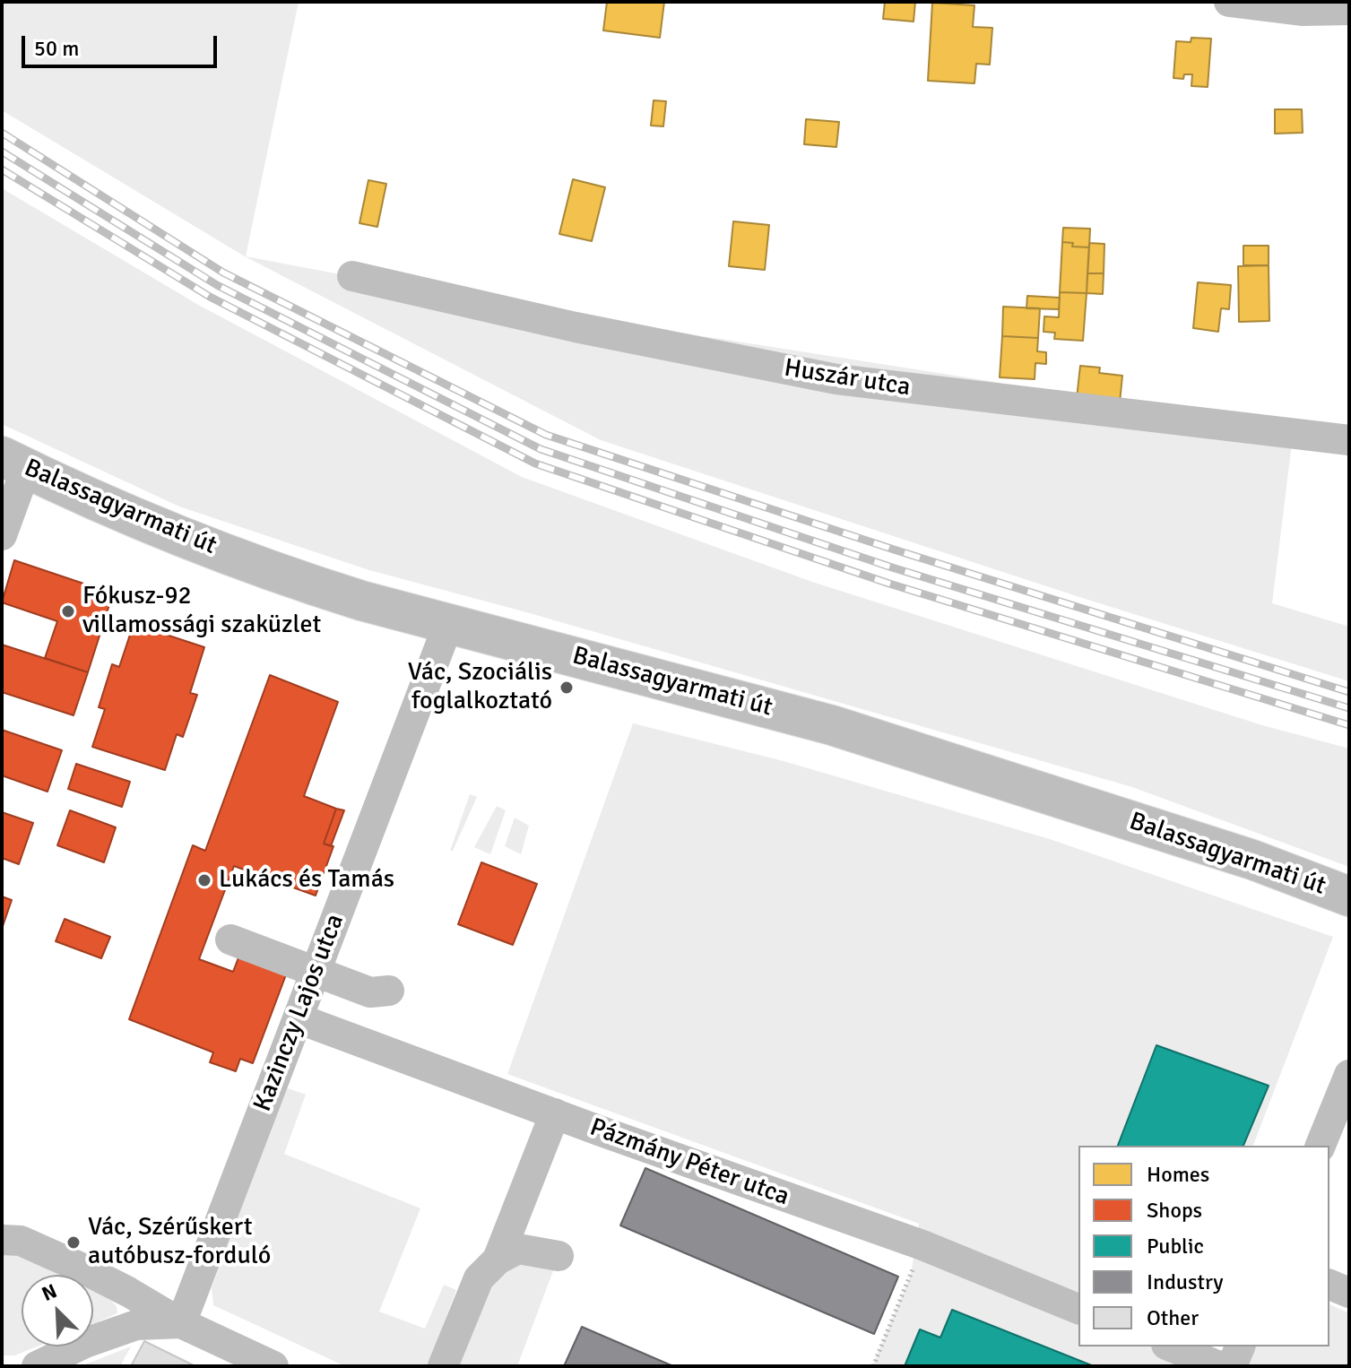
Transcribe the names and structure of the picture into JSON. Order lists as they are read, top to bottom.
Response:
{
  "streets": {
    "main road": ["Balassagyarmati út"],
    "street": ["Huszár utca", "Kazinczy Lajos utca", "Pázmány Péter utca"]
  },
  "crossings": [
    ["Balassagyarmati út", "Kazinczy Lajos utca"],
    ["Kazinczy Lajos utca", "Pázmány Péter utca"]
  ],
  "places": [
    "Fókusz-92 villamossági szaküzlet",
    "Vác, Szociális foglalkoztató",
    "Lukács és Tamás",
    "Vác, Szérűskert autóbusz-forduló"
  ],
  "legend": [
    "Homes",
    "Shops",
    "Public",
    "Industry",
    "Other"
  ],
  "scale_bar": "50 m",
  "north": "top left"
}
